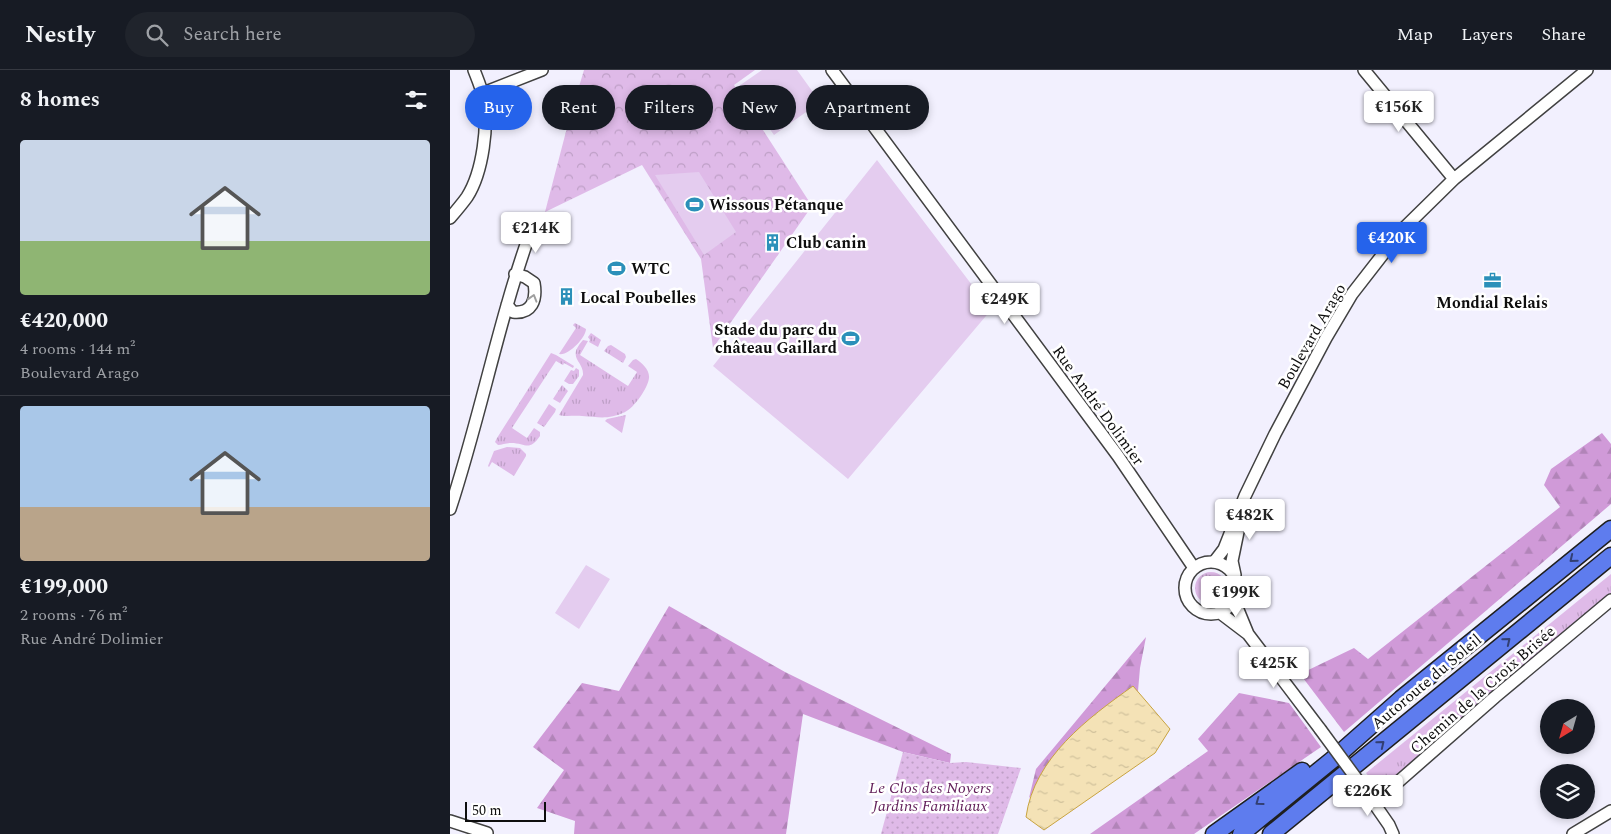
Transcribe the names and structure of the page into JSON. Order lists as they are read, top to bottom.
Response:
{
  "streets": {
    "highway": ["Autoroute du Soleil"],
    "street": ["Boulevard Arago", "Rue André Dolimier", "Chemin de la Croix Brisée"]
  },
  "crossings": [
    ["Boulevard Arago", "Rue André Dolimier"]
  ],
  "parks": ["Le Clos des Noyers Jardins Familiaux"],
  "places": {
    "sports": ["Wissous Pétanque", "WTC", "Stade du parc du château Gaillard"],
    "building": ["Club canin", "Local Poubelles"],
    "office": ["Mondial Relais"]
  },
  "scale_bar": "50 m",
  "north": "bottom left",
  "page": {
    "header": "Nestly",
    "search": "Search here",
    "nav": ["Map", "Layers", "Share"],
    "heading": "8 homes",
    "chip": [
      "Buy",
      "Rent",
      "Filters",
      "New",
      "Apartment"
    ],
    "price": [
      "€156K",
      "€214K",
      "€420K",
      "€249K",
      "€482K",
      "€199K",
      "€425K",
      "€226K"
    ],
    "list": [
      {
        "name": "€420,000",
        "note": "4 rooms · 144 m² · Boulevard Arago"
      },
      {
        "name": "€199,000",
        "note": "2 rooms · 76 m² · Rue André Dolimier"
      }
    ],
    "scale": "50 m"
  }
}
